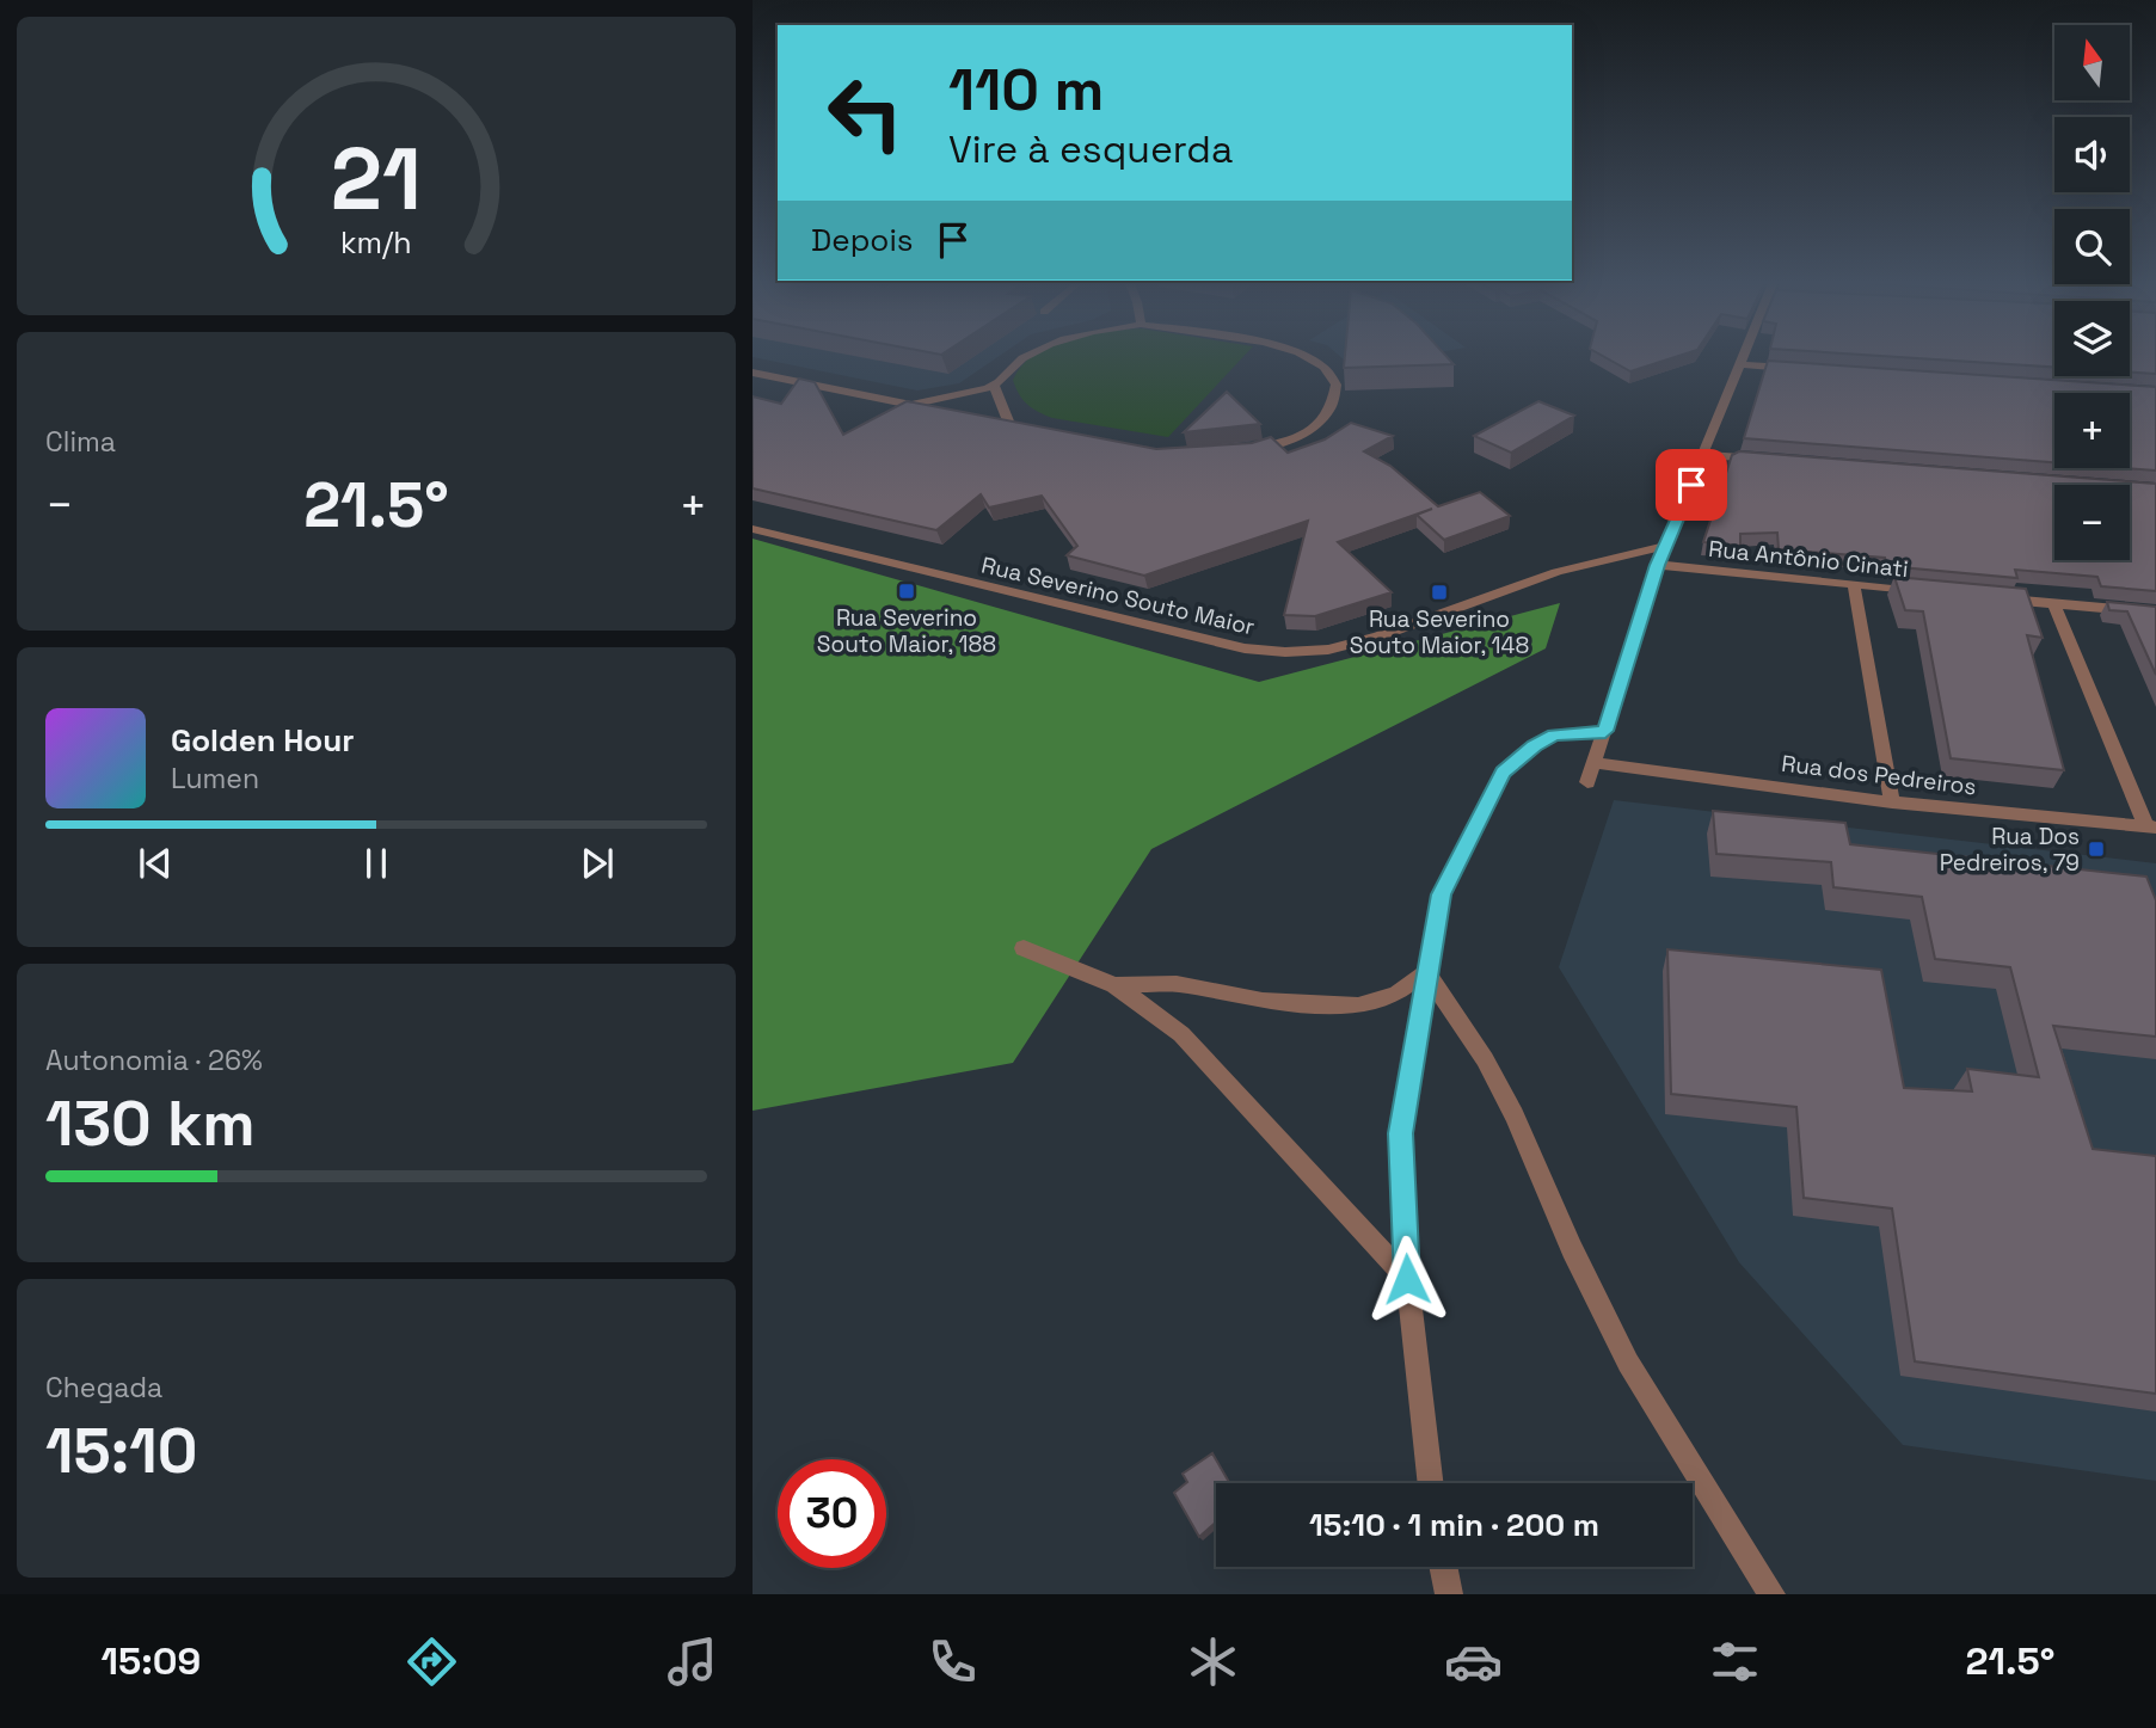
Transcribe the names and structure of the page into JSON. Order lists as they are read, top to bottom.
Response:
{
  "streets": {
    "street": ["Rua Antônio Cinati", "Rua Severino Souto Maior", "Rua dos Pedreiros"]
  },
  "places": {
    "transit": ["Rua Severino Souto Maior, 188", "Rua Severino Souto Maior, 148", "Rua Dos Pedreiros, 79"]
  },
  "north": "top",
  "page": {
    "map_buttons": ["+", "−"],
    "turn": ["110 m", "Vire à esquerda"],
    "then": "Depois",
    "tile": [
      "Clima",
      ["Autonomia · 26%", "130 km"],
      ["Chegada", "15:10"]
    ],
    "heat": ["−", "21.5°", "+"],
    "song": ["Golden Hour", "Lumen"],
    "limit": "30",
    "trip": "15:10 · 1 min · 200 m",
    "tabs": ["15:09", "21.5°"],
    "gauge": ["21", "km/h"]
  }
}
